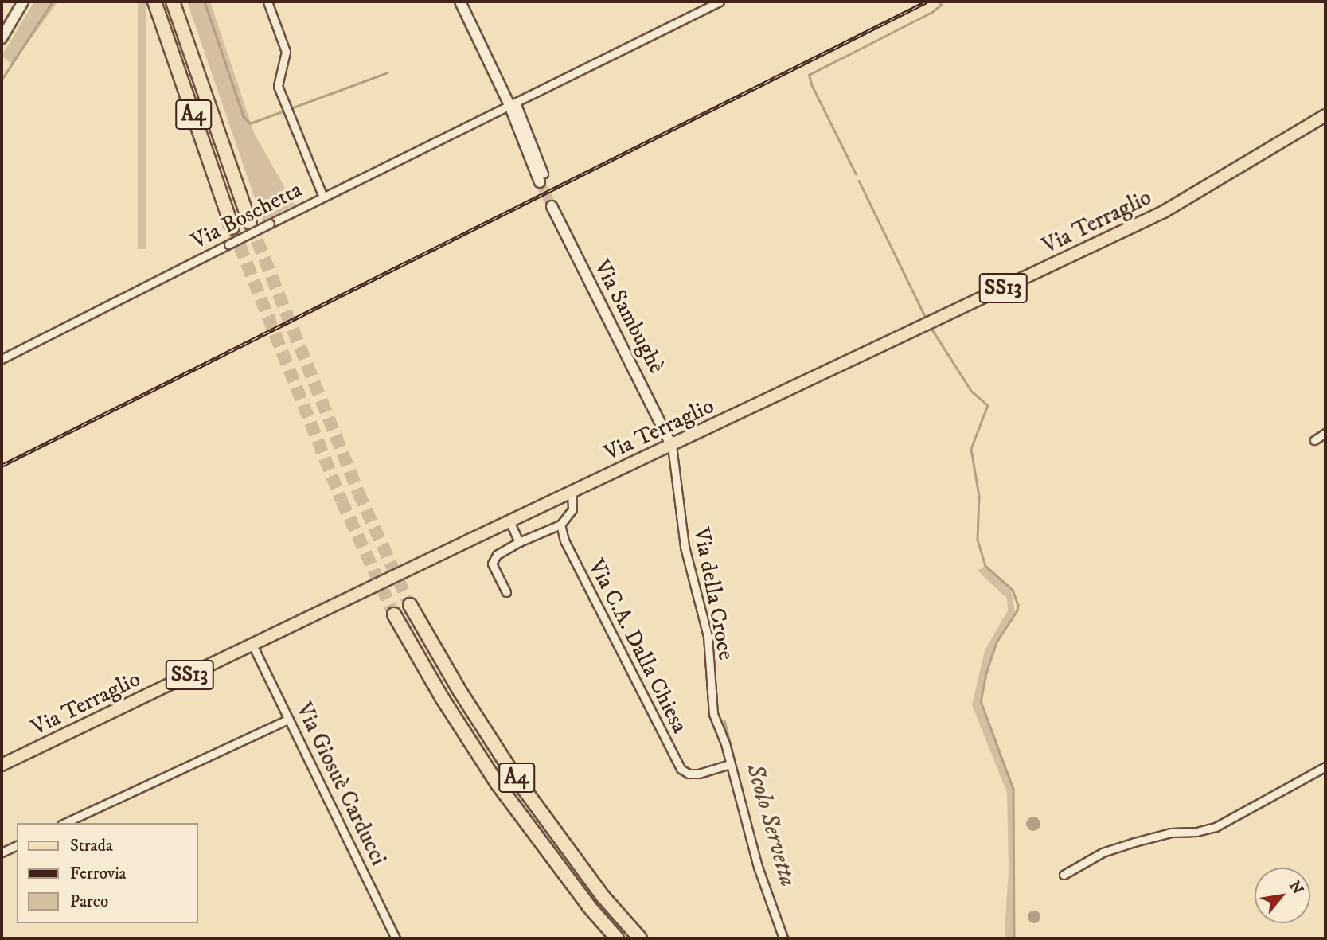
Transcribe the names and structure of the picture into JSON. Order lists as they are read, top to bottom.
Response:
{
  "streets": {
    "highway": ["A4"],
    "main road": ["Via Terraglio", "SS13"],
    "street": [
      "Via Boschetta",
      "Via Sambughè",
      "Via della Croce",
      "Via C.A. Dalla Chiesa",
      "Via Giosuè Carducci"
    ]
  },
  "crossings": [
    ["Via Terraglio", "Via Sambughè"],
    ["Via Terraglio", "Via della Croce"],
    ["Via Terraglio", "Via Giosuè Carducci"],
    ["Via Sambughè", "Via della Croce"],
    ["Via della Croce", "Via C.A. Dalla Chiesa"]
  ],
  "water": ["Scolo Servetta"],
  "legend": ["Strada", "Ferrovia", "Parco"],
  "north": "top right"
}
